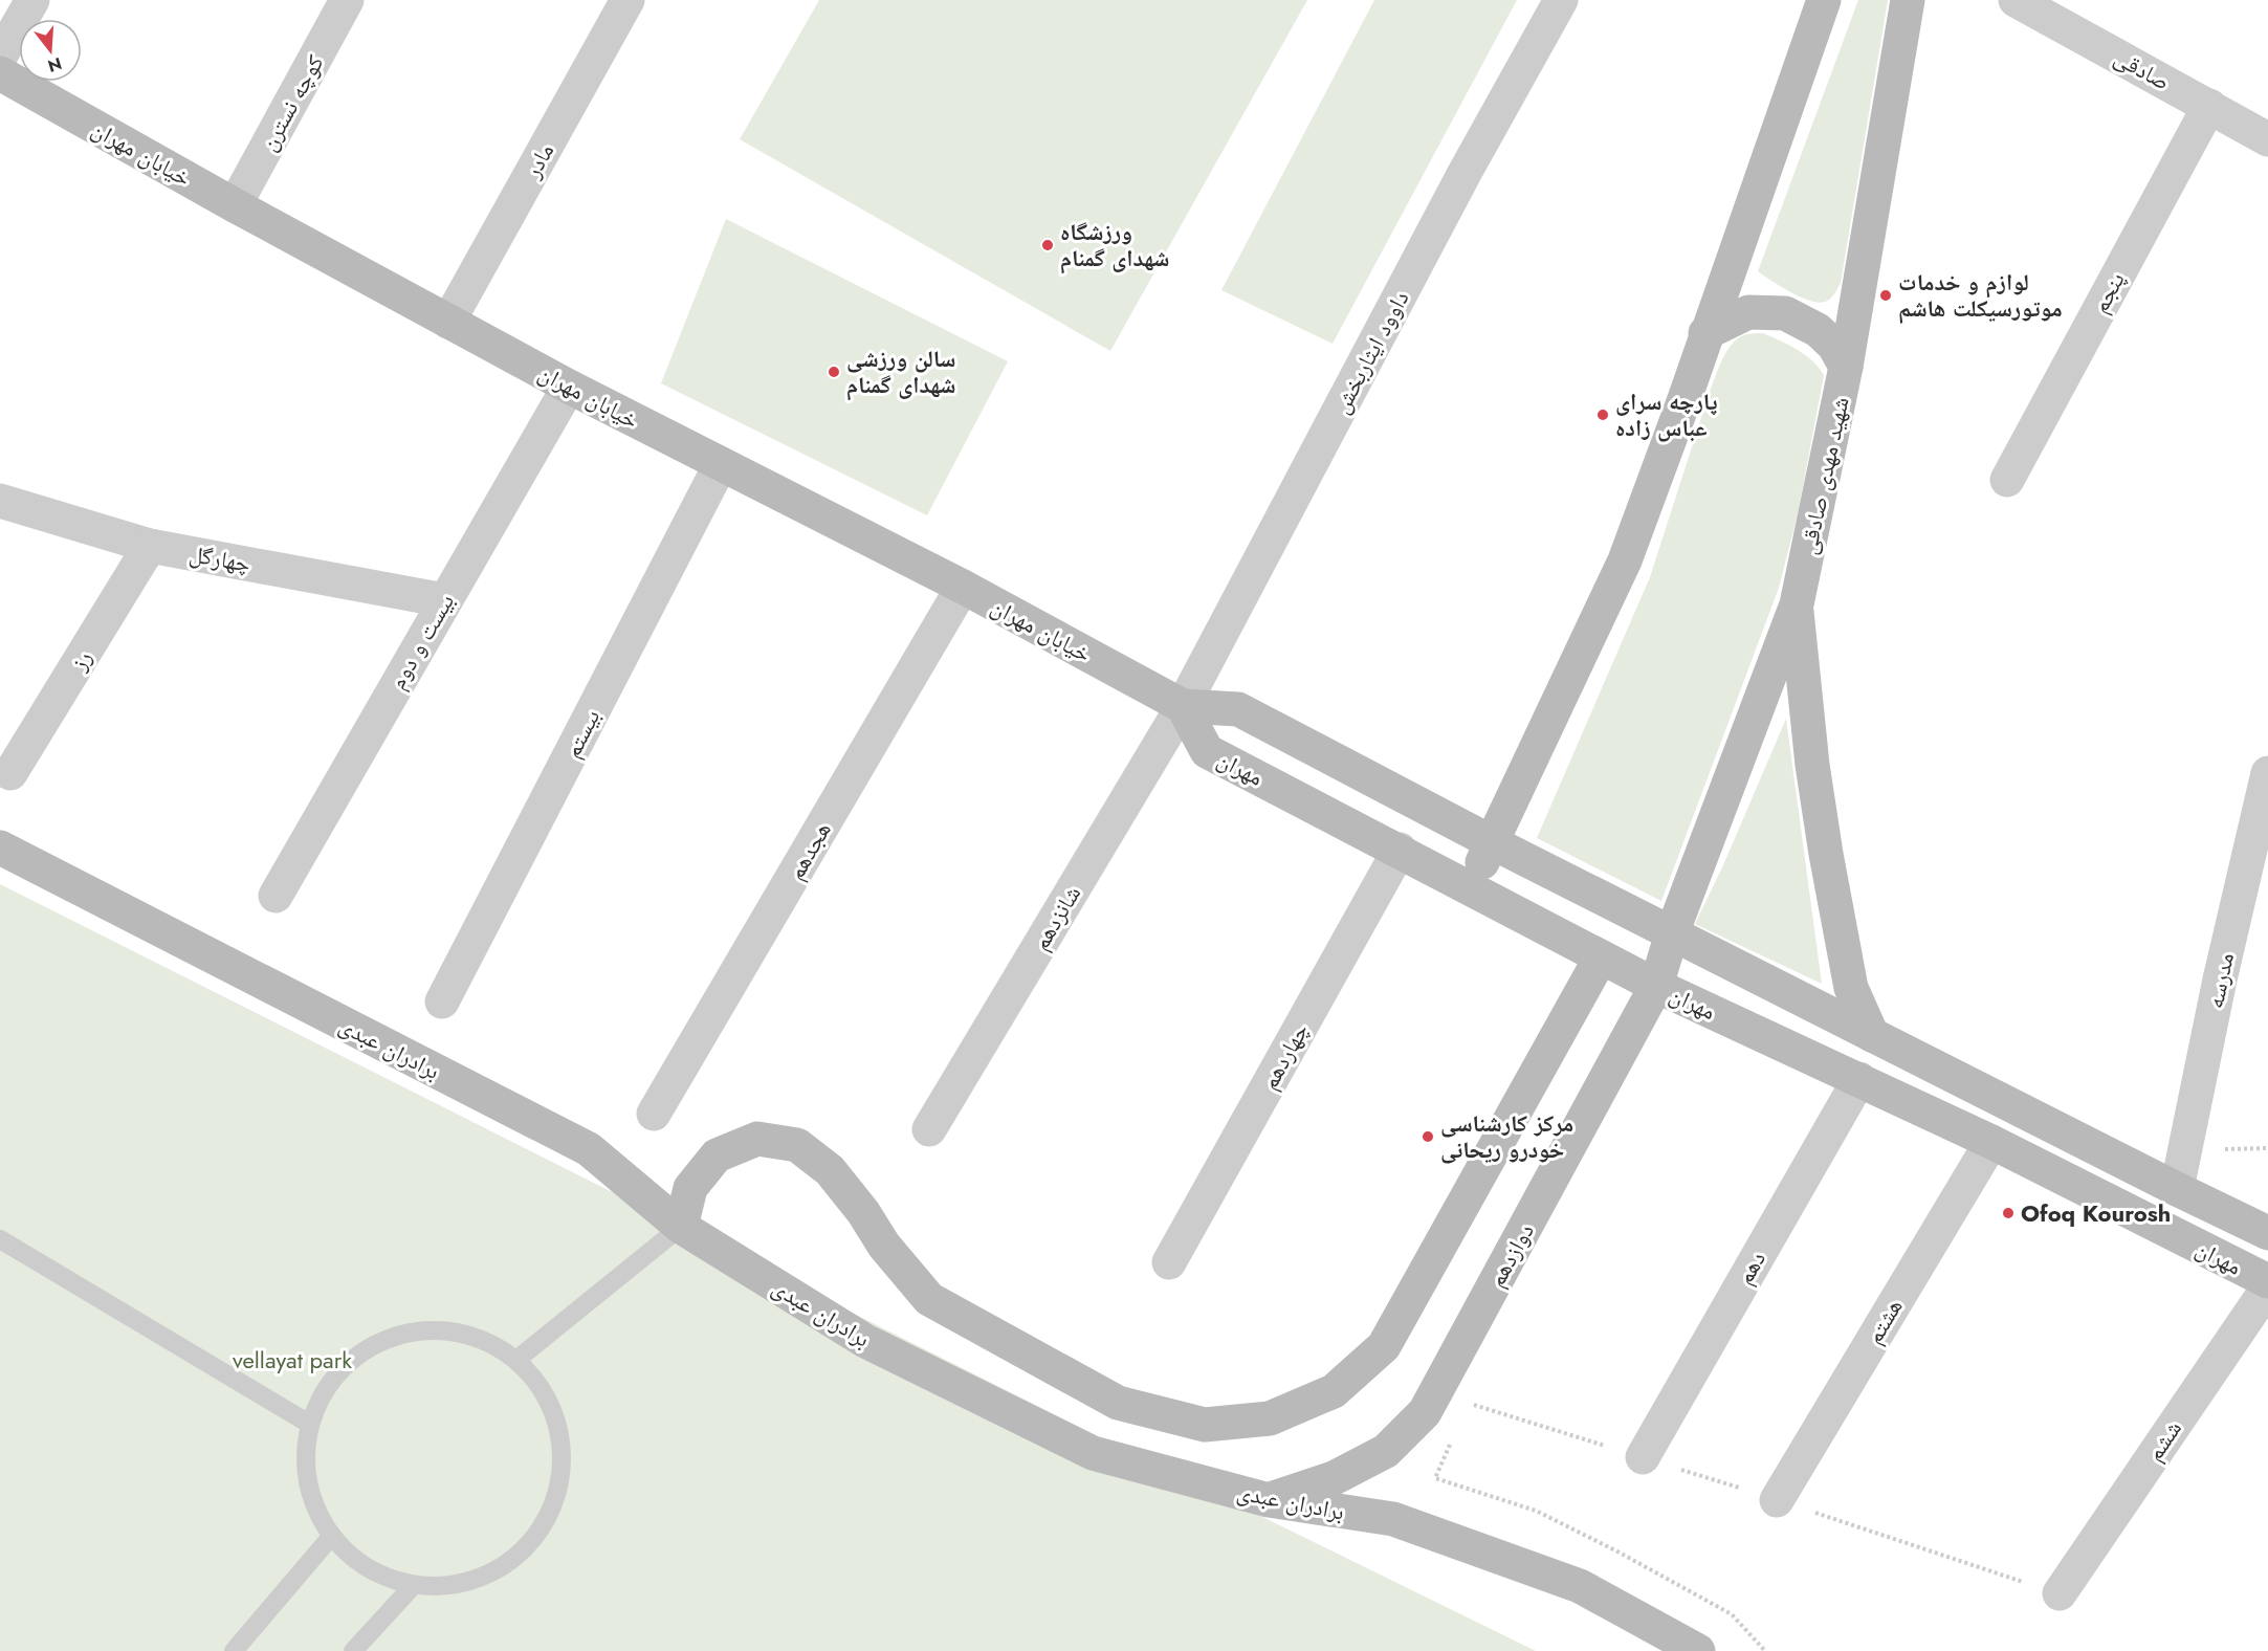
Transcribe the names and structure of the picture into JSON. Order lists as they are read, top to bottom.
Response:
{
  "streets": {
    "main road": [
      "خیابان مهران",
      "شهید مهدی صادقی",
      "مهران",
      "برادران عبدی",
      "دوازدهم"
    ],
    "street": [
      "صادقی",
      "کوچه نسترن",
      "مادر",
      "پنجم",
      "داوود ایثاربخش",
      "چهارگل",
      "بیست و دوم",
      "رز",
      "بیستم",
      "هجدهم",
      "شانزدهم",
      "مدرسه",
      "چهاردهم",
      "دهم",
      "هشتم",
      "ششم"
    ]
  },
  "crossings": [
    ["صادقی", "پنجم"],
    ["کوچه نسترن", "خیابان مهران"],
    ["خیابان مهران", "مادر"],
    ["خیابان مهران", "داوود ایثاربخش"],
    ["خیابان مهران", "بیست و دوم"],
    ["خیابان مهران", "بیستم"],
    ["خیابان مهران", "مهران"],
    ["خیابان مهران", "هجدهم"],
    ["خیابان مهران", "شانزدهم"],
    ["داوود ایثاربخش", "مهران"],
    ["داوود ایثاربخش", "شانزدهم"],
    ["شهید مهدی صادقی", "مهران"],
    ["شهید مهدی صادقی", "دوازدهم"],
    ["چهارگل", "بیست و دوم"],
    ["چهارگل", "رز"],
    ["مهران", "شانزدهم"],
    ["مهران", "مدرسه"],
    ["مهران", "چهاردهم"],
    ["مهران", "دوازدهم"],
    ["مهران", "دهم"],
    ["مهران", "هشتم"],
    ["برادران عبدی", "دوازدهم"]
  ],
  "parks": ["vellayat park"],
  "places": [
    "ورزشگاه شهدای گمنام",
    "لوازم و خدمات موتورسیکلت هاشم",
    "سالن ورزشی شهدای گمنام",
    "پارچه سرای عباس زاده",
    "مرکز کارشناسی خودرو ریحانی",
    "Ofoq Kourosh"
  ],
  "north": "bottom"
}
